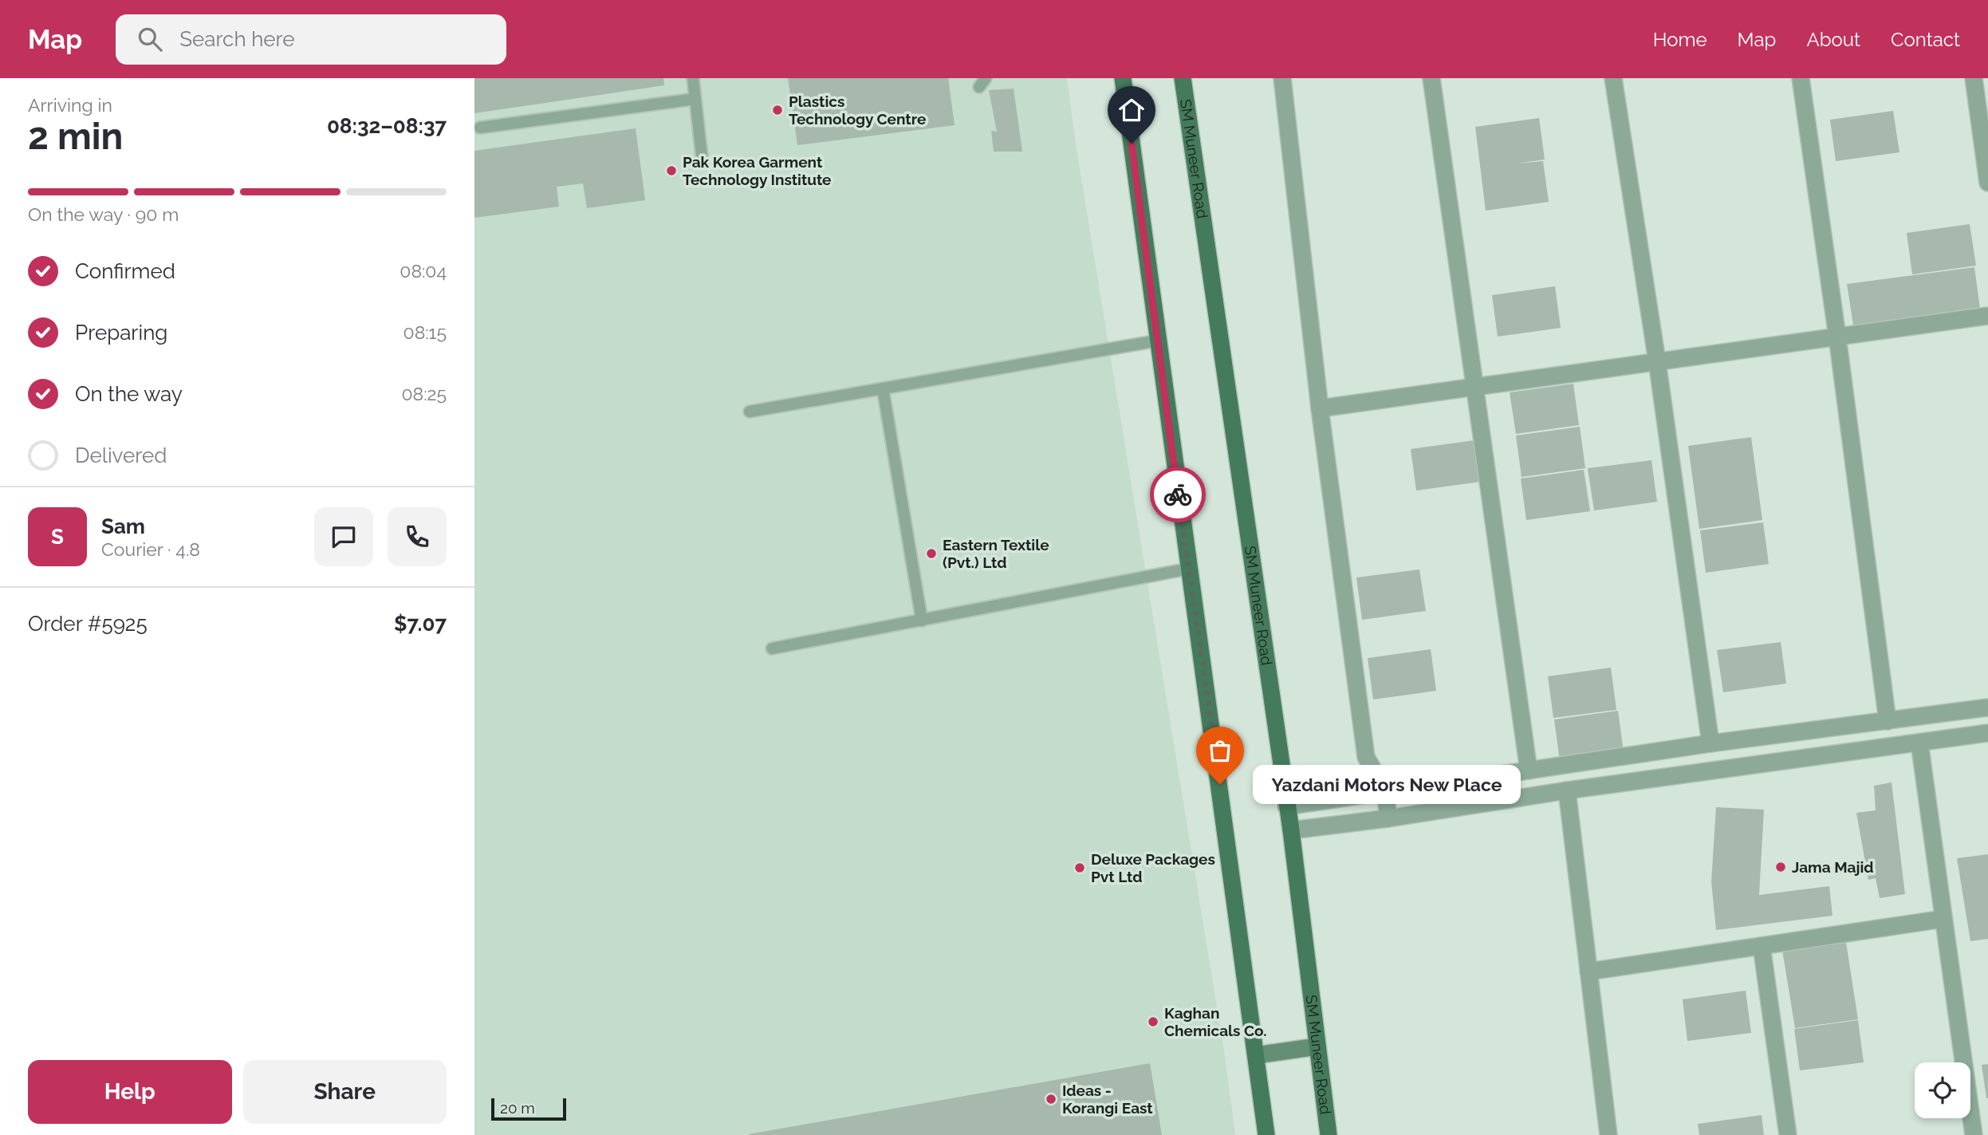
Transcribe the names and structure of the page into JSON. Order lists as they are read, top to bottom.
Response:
{
  "streets": {
    "main road": ["SM Muneer Road"]
  },
  "places": [
    "Plastics Technology Centre",
    "Pak Korea Garment Technology Institute",
    "Eastern Textile (Pvt.) Ltd",
    "Yazdani Motors New Place",
    "Jama Majid",
    "Deluxe Packages Pvt Ltd",
    "Kaghan Chemicals Co.",
    "Ideas - Korangi East"
  ],
  "scale_bar": "20 m",
  "page": {
    "header": "Map",
    "search": "Search here",
    "nav": [
      "Home",
      "Map",
      "About",
      "Contact"
    ],
    "heading": ["2 min", "Arriving in", "08:32–08:37"],
    "panel": [
      "Sam",
      "Courier · 4.8",
      "Order #5925",
      "$7.07"
    ],
    "bar": "On the way · 90 m",
    "list": [
      ["Confirmed", "08:04"],
      ["Preparing", "08:15"],
      ["On the way", "08:25"],
      "Delivered"
    ],
    "round": "S",
    "bubble": "Yazdani Motors New Place",
    "buttons": ["Help", "Share"],
    "scale": "20 m"
  }
}
